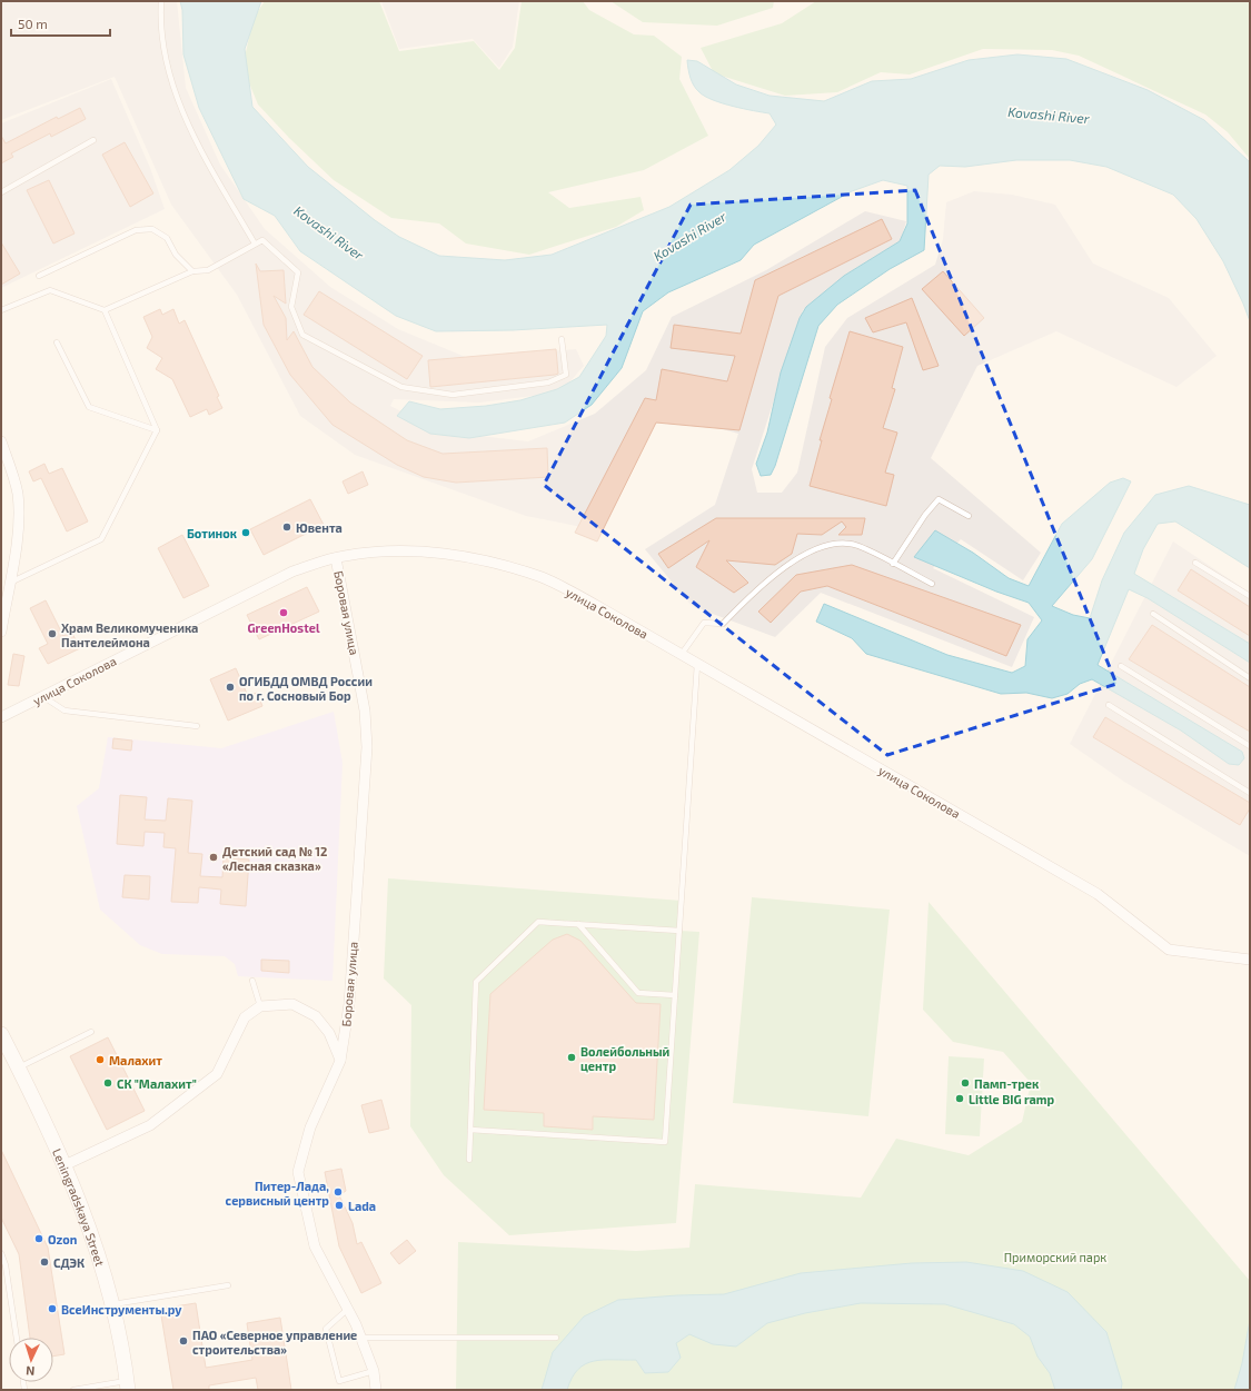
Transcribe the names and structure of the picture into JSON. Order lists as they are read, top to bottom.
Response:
{
  "streets": {
    "main road": ["Leningradskaya Street"],
    "street": ["Боровая улица", "улица Соколова"]
  },
  "crossings": [
    ["Боровая улица", "улица Соколова"]
  ],
  "water": ["Kovashi River"],
  "parks": ["Приморский парк"],
  "places": [
    "Ювента",
    "Ботинок",
    "GreenHostel",
    "Храм Великомученика Пантелеймона",
    "ОГИБДД ОМВД России по г. Сосновый Бор",
    "Детский сад № 12 «Лесная сказка»",
    "Волейбольный центр",
    "Малахит",
    "СК \"Малахит\"",
    "Памп-трек",
    "Little BIG ramp",
    "Питер-Лада, сервисный центр",
    "Lada",
    "Ozon",
    "СДЭК",
    "ВсеИнструменты.ру",
    "ПАО «Северное управление строительства»"
  ],
  "scale_bar": "50 m",
  "north": "bottom"
}
